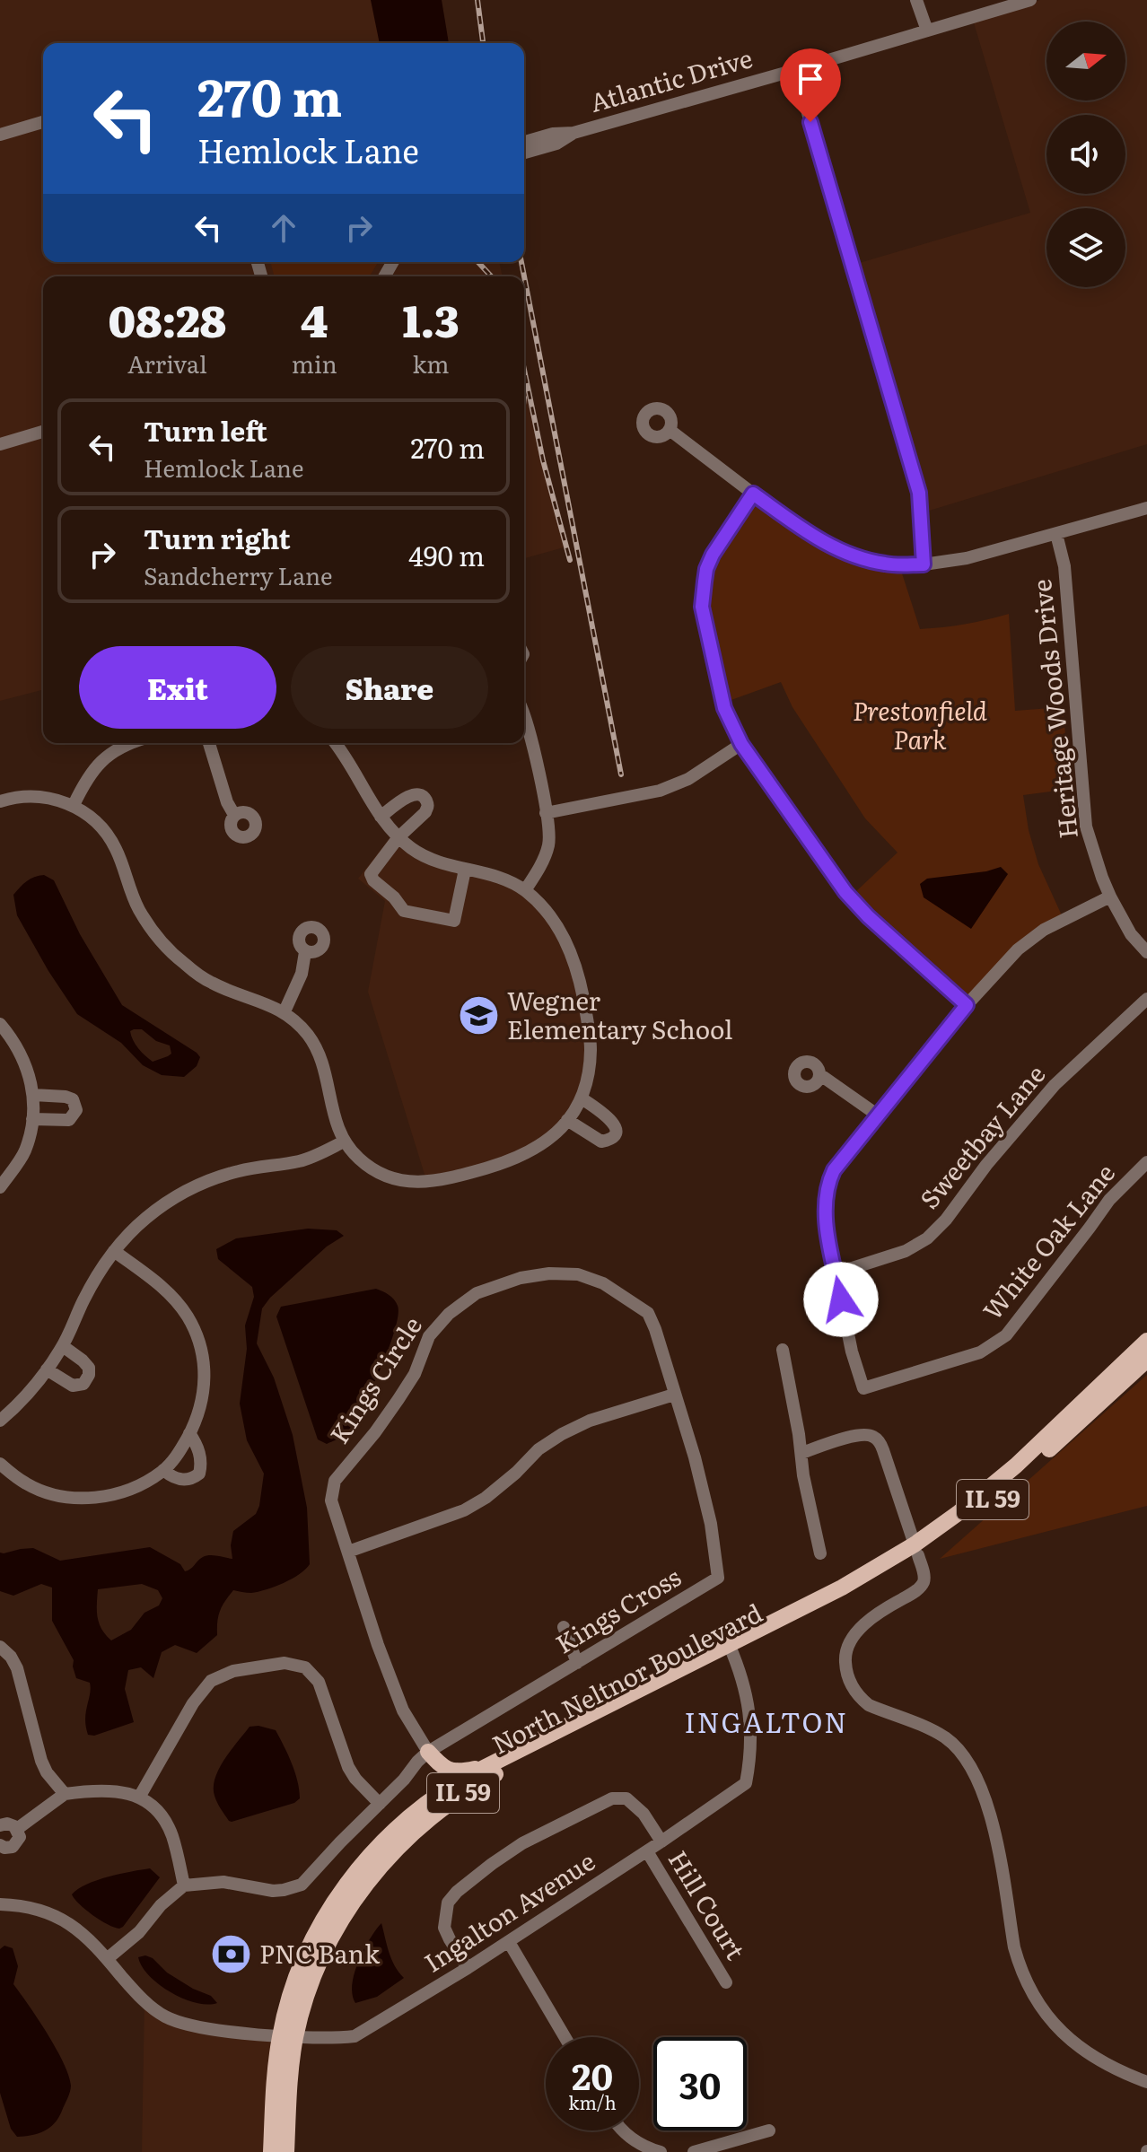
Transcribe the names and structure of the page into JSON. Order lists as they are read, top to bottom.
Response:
{
  "streets": {
    "main road": ["IL 59", "North Neltnor Boulevard"],
    "street": [
      "Atlantic Drive",
      "Heritage Woods Drive",
      "Sweetbay Lane",
      "White Oak Lane",
      "Kings Circle",
      "Kings Cross",
      "Hill Court",
      "Ingalton Avenue"
    ]
  },
  "crossings": [
    ["Sweetbay Lane", "White Oak Lane"],
    ["Kings Circle", "Kings Cross"],
    ["North Neltnor Boulevard", "Ingalton Avenue"],
    ["Hill Court", "Ingalton Avenue"]
  ],
  "districts": ["INGALTON"],
  "parks": ["Prestonfield Park"],
  "places": {
    "school or university": ["Wegner Elementary School"],
    "bank": ["PNC Bank"]
  },
  "north": "right",
  "page": {
    "turn": ["270 m", "Hemlock Lane"],
    "eta": [
      "08:28",
      "Arrival",
      "4",
      "min",
      "1.3",
      "km"
    ],
    "list": [
      {
        "name": "Turn left",
        "note": "Hemlock Lane",
        "value": "270 m"
      },
      {
        "name": "Turn right",
        "note": "Sandcherry Lane",
        "value": "490 m"
      }
    ],
    "buttons": ["Exit", "Share"],
    "speed": "20 km/h",
    "limit": "30"
  }
}
